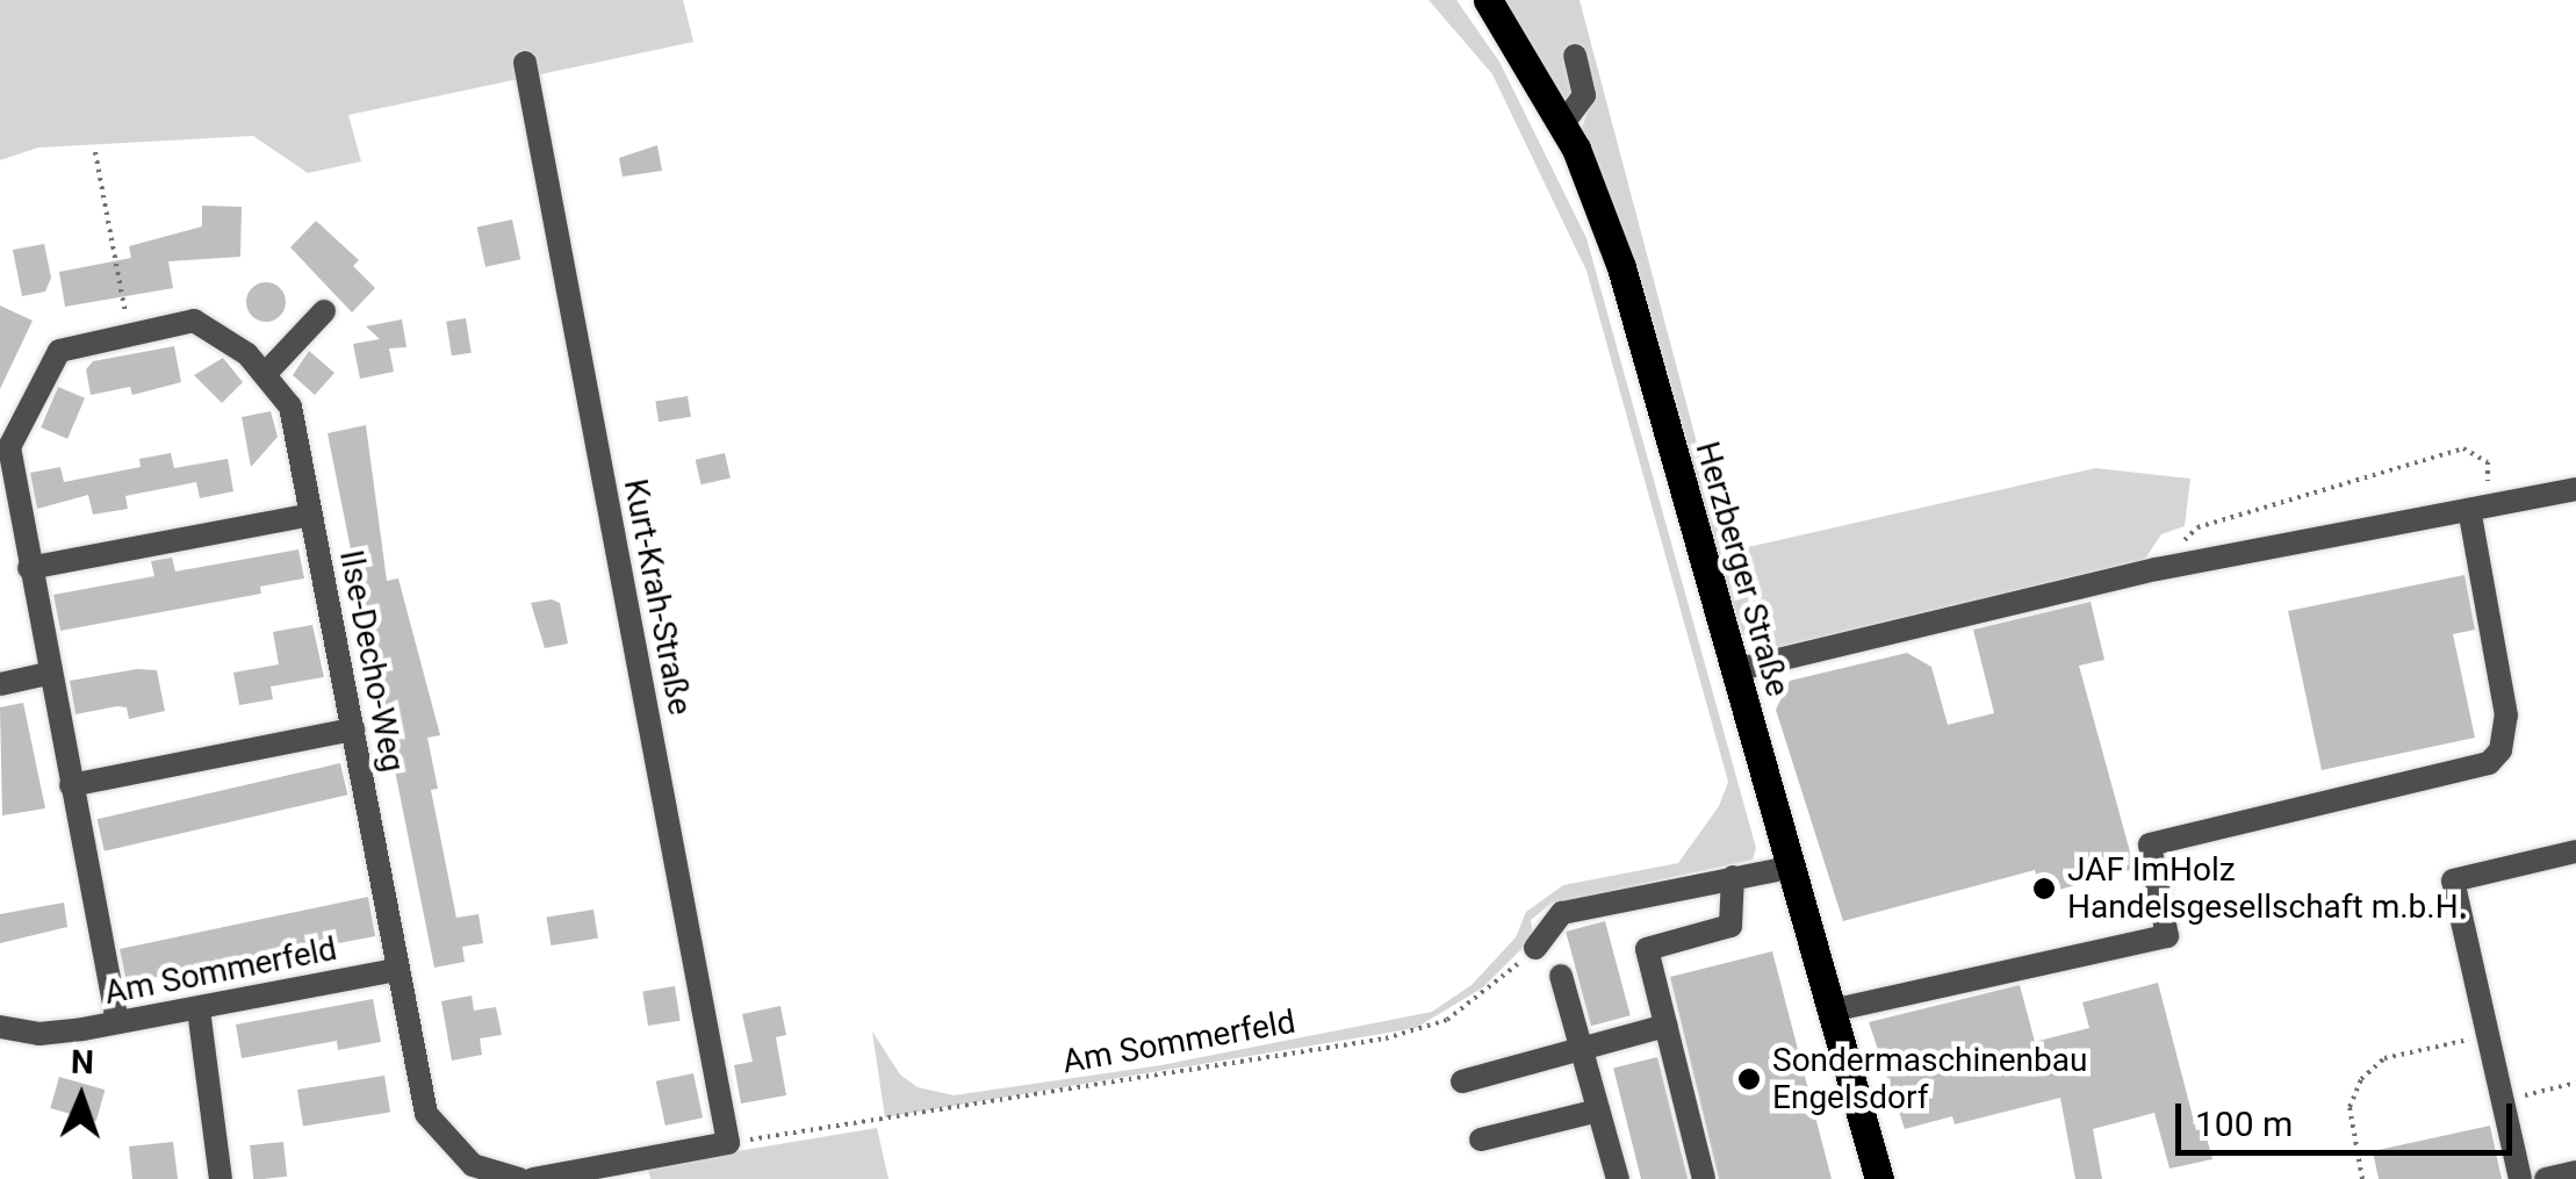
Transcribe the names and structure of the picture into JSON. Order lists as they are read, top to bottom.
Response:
{
  "streets": {
    "main road": ["Herzberger Straße"],
    "street": ["Kurt-Krah-Straße", "Ilse-Decho-Weg", "Am Sommerfeld"]
  },
  "crossings": [
    ["Kurt-Krah-Straße", "Am Sommerfeld"],
    ["Ilse-Decho-Weg", "Am Sommerfeld"]
  ],
  "places": ["JAF ImHolz Handelsgesellschaft m.b.H.", "Sondermaschinenbau Engelsdorf"],
  "scale_bar": "100 m",
  "north": "top"
}
